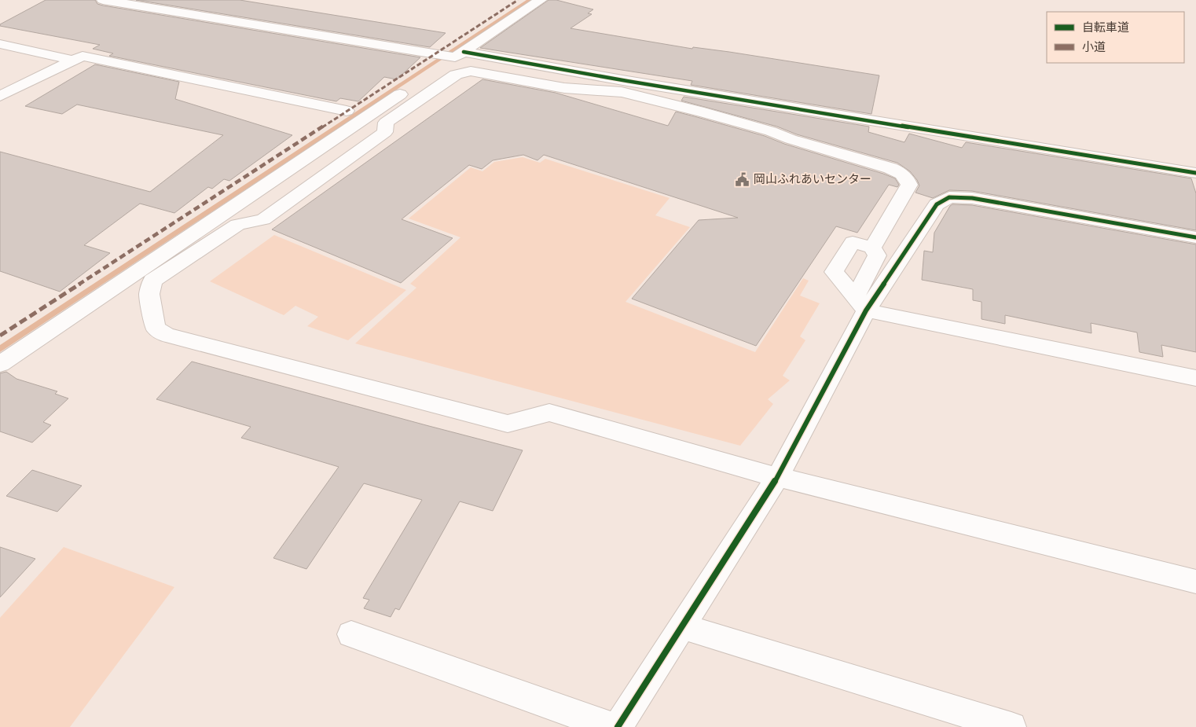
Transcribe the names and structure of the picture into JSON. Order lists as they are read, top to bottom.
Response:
{
  "places": {
    "public building": ["岡山ふれあいセンター"]
  },
  "legend": ["自転車道", "小道"]
}
